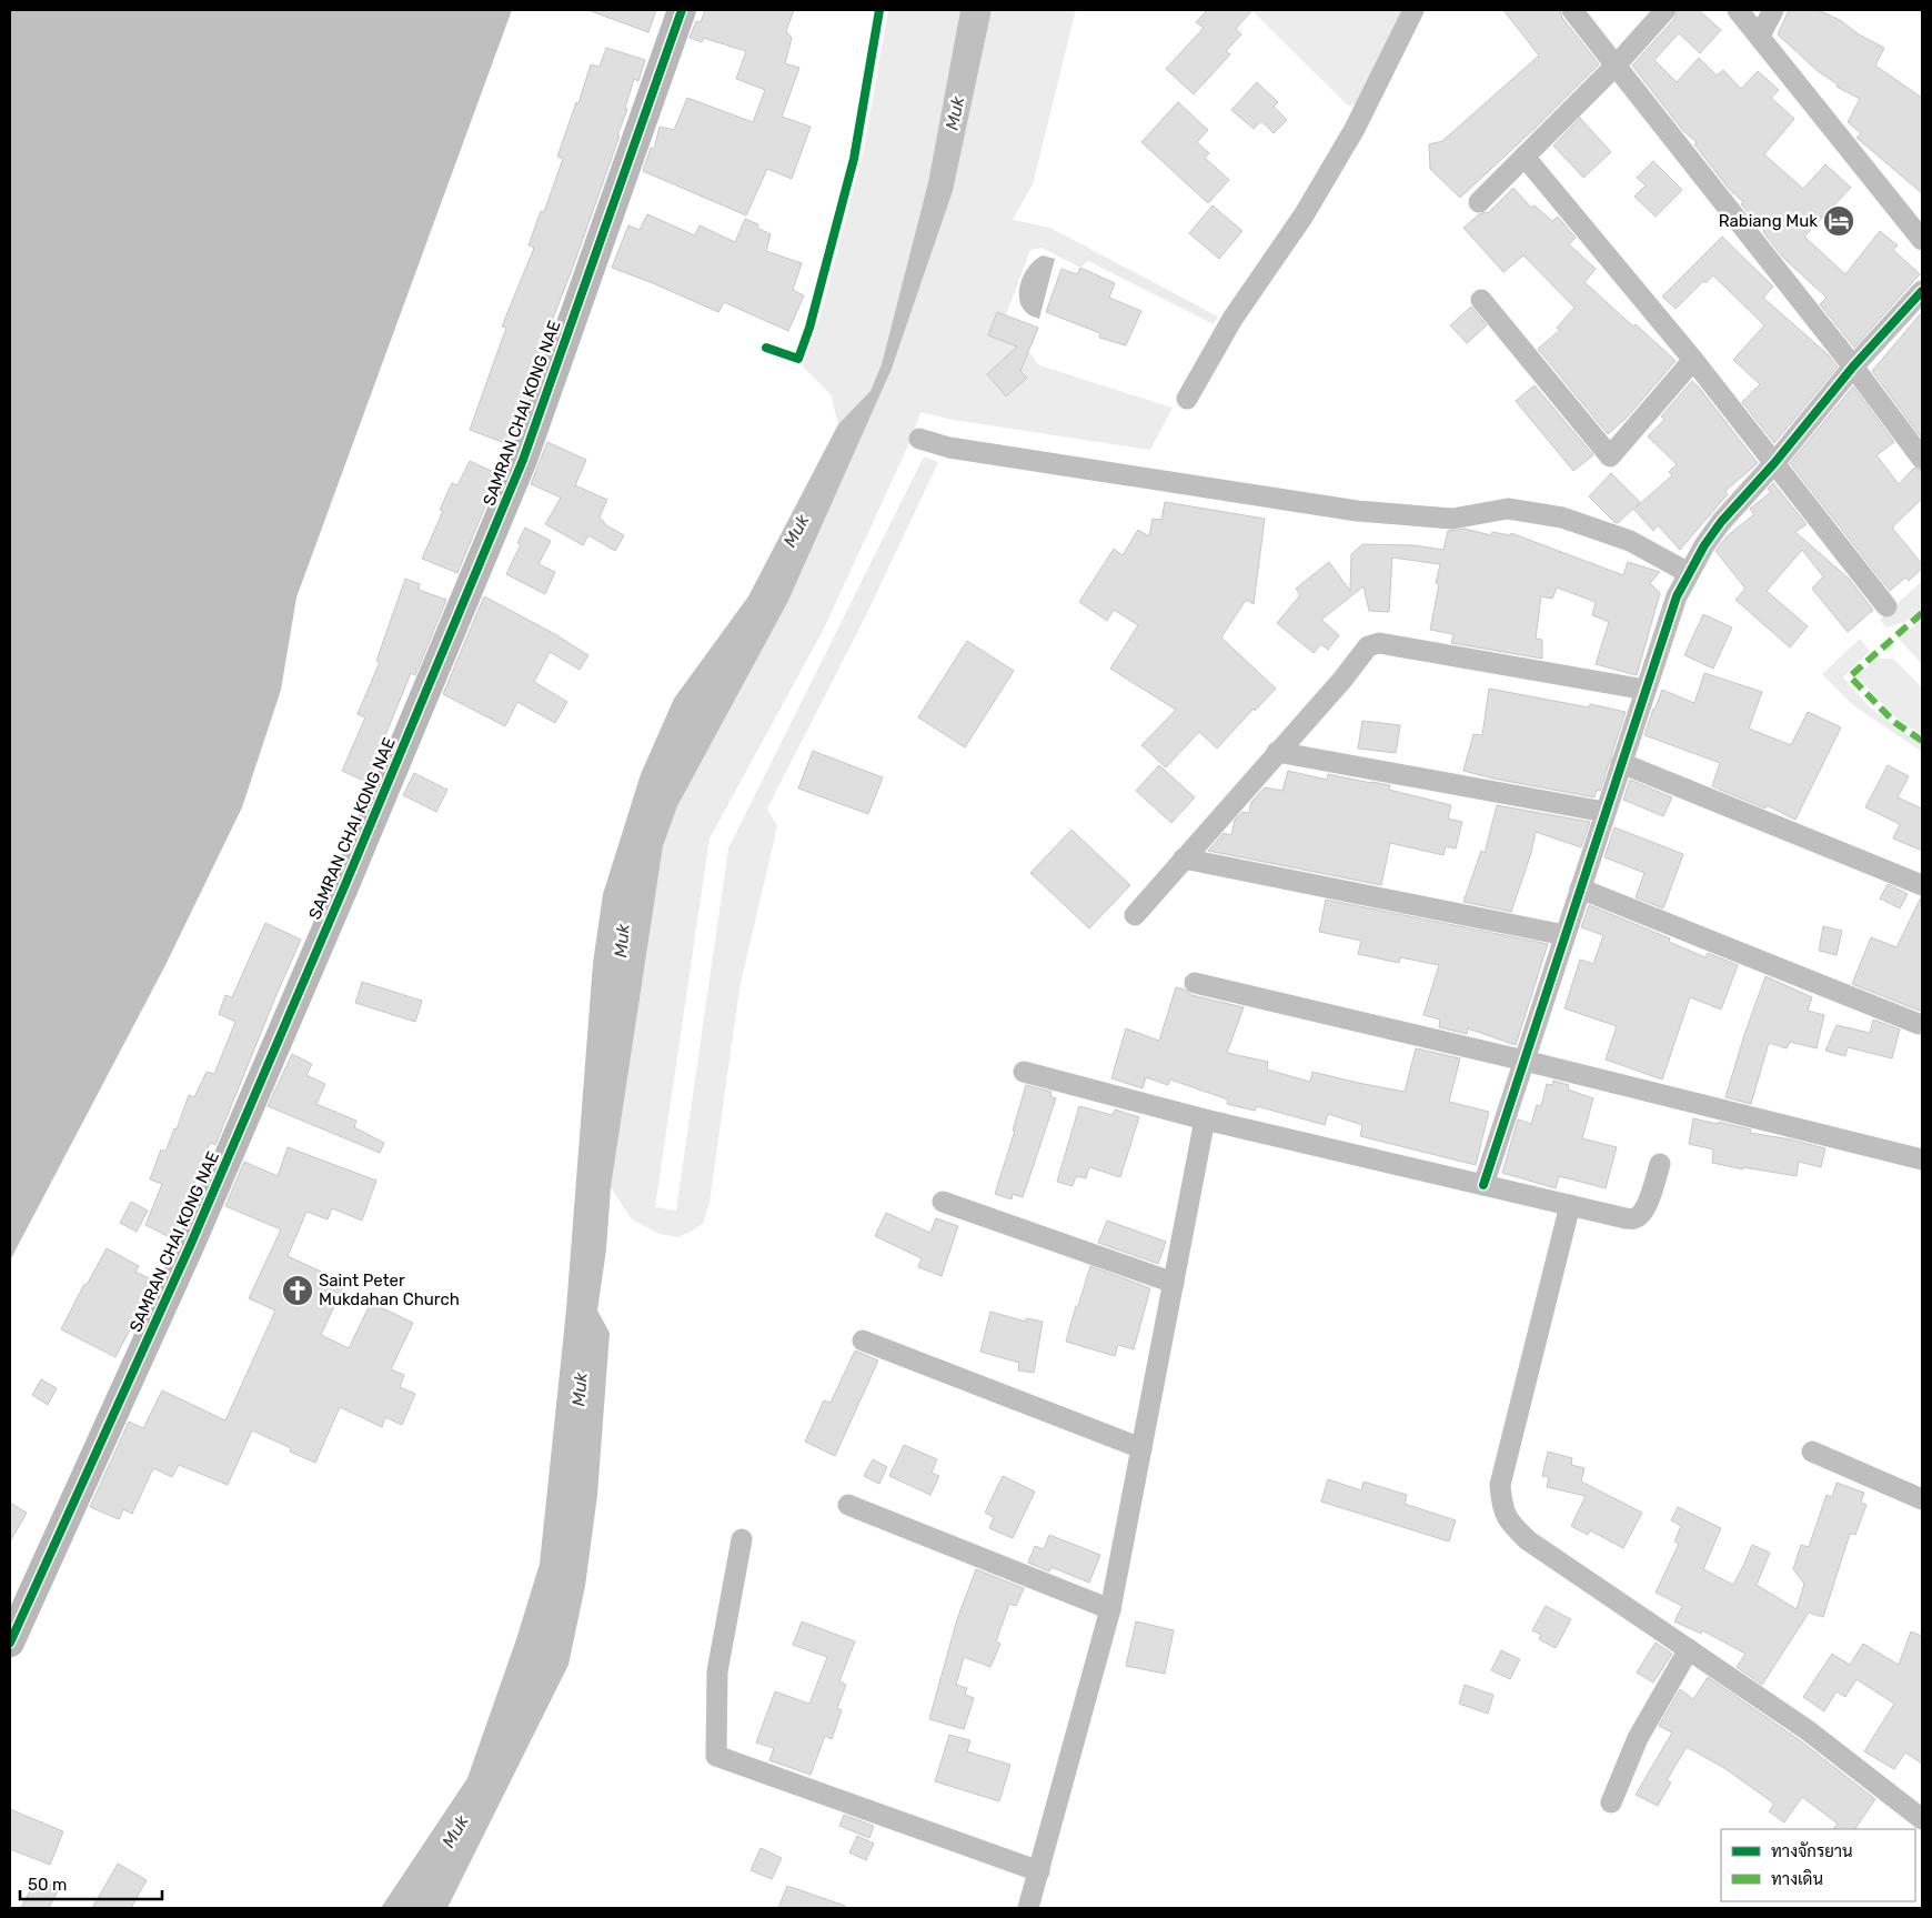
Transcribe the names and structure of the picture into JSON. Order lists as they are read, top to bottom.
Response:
{
  "streets": {
    "street": ["SAMRAN CHAI KONG NAE"]
  },
  "water": ["Muk"],
  "places": {
    "hotel": ["Rabiang Muk"],
    "church": ["Saint Peter Mukdahan Church"]
  },
  "legend": ["ทางจักรยาน", "ทางเดิน"],
  "scale_bar": "50 m"
}
